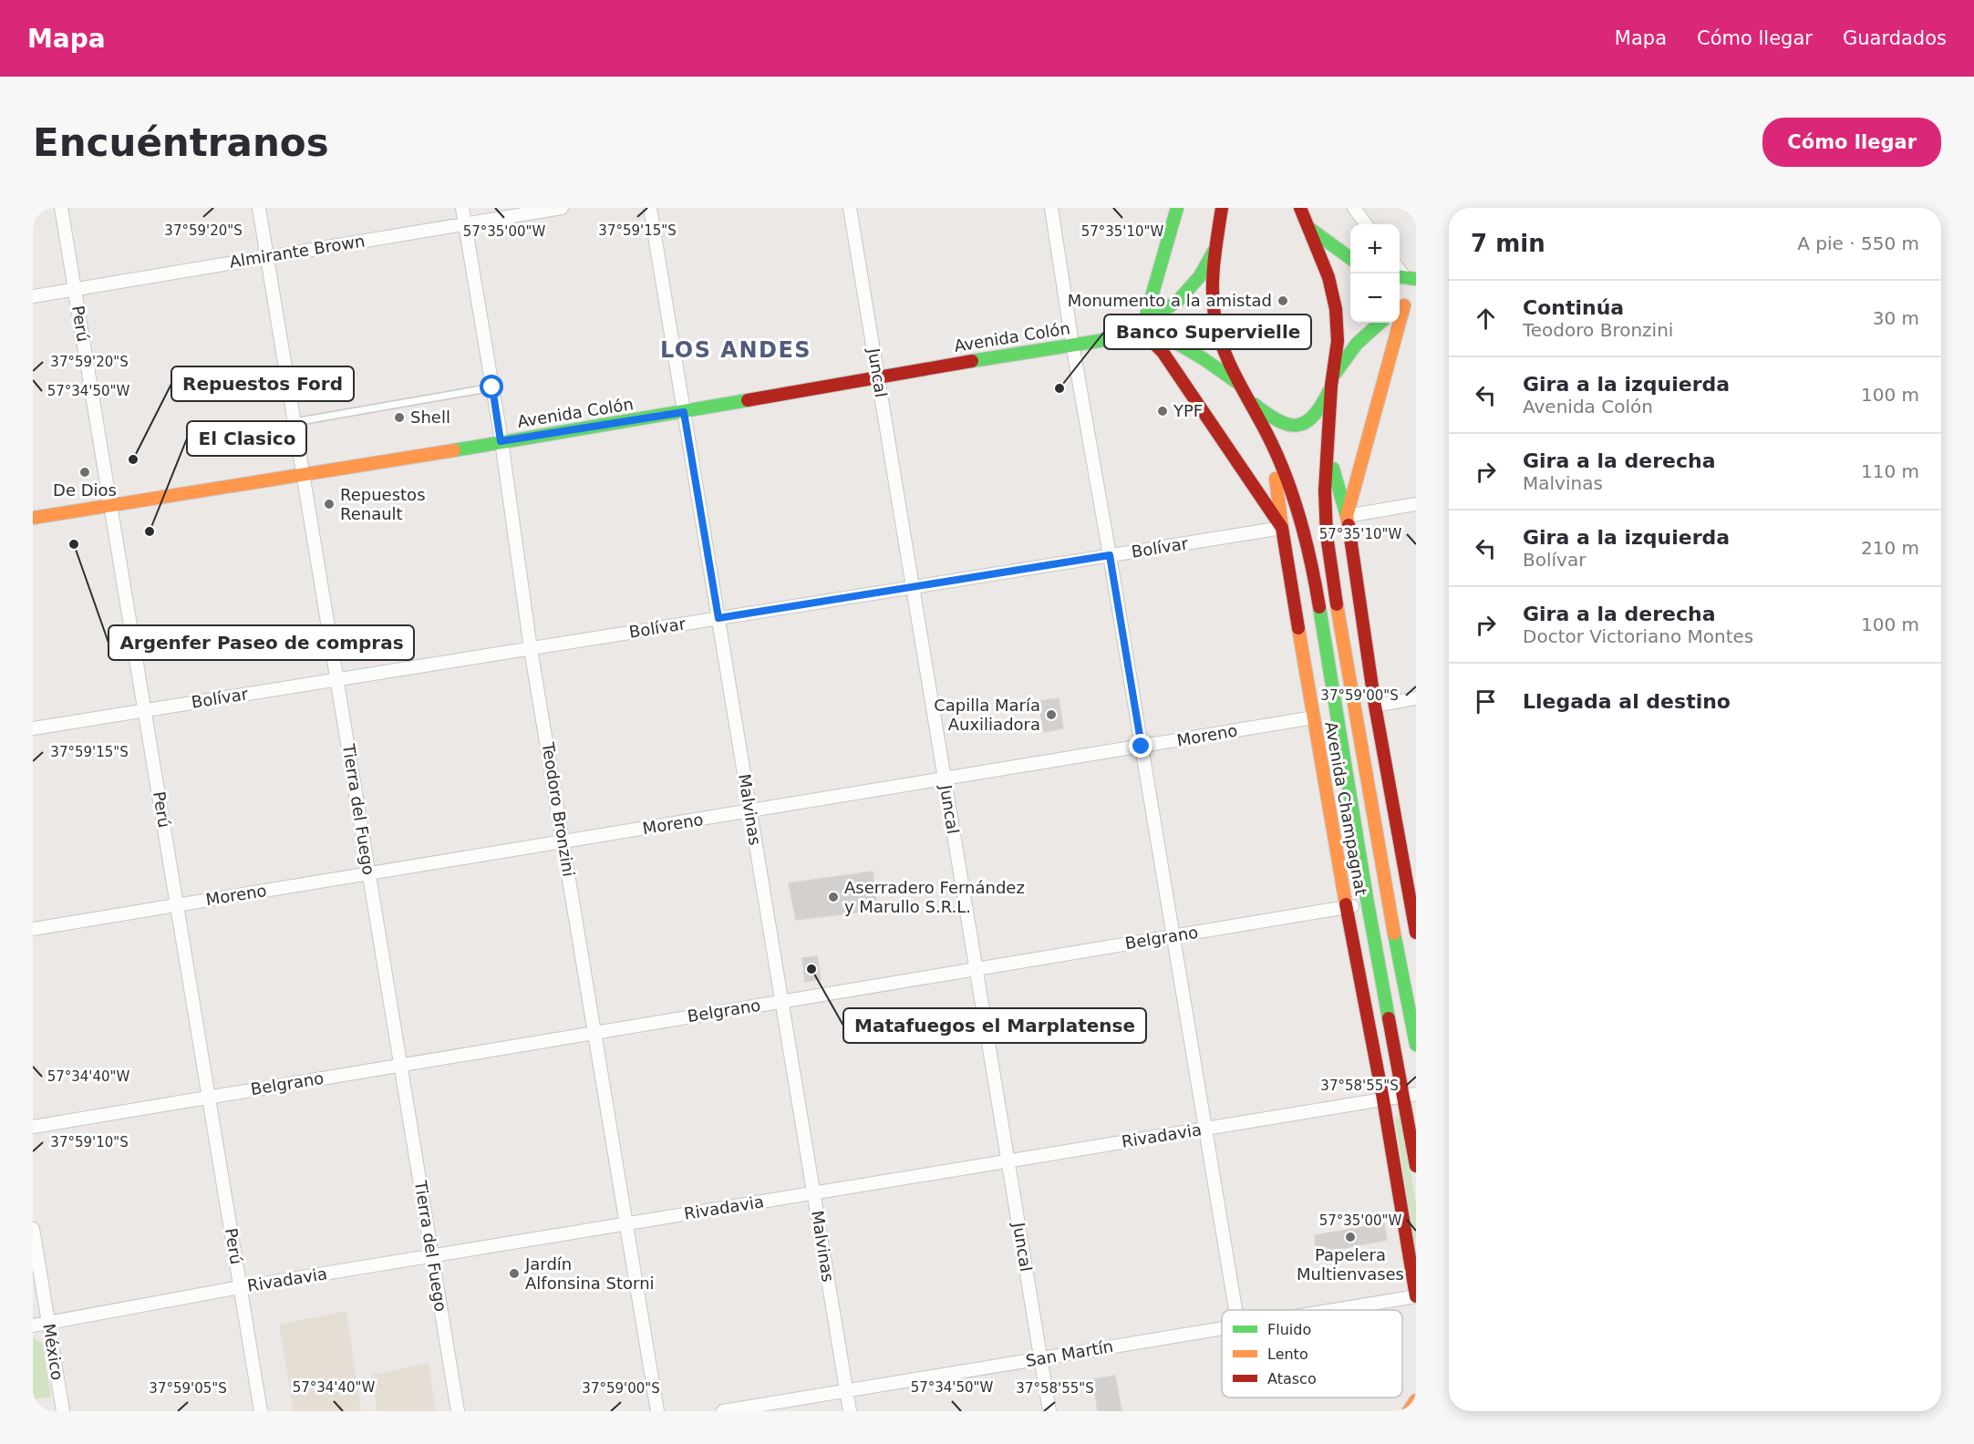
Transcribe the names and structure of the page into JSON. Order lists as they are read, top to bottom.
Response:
{
  "streets": {
    "main road": ["Avenida Colón", "Avenida Champagnat"],
    "street": [
      "Almirante Brown",
      "Perú",
      "Juncal",
      "Bolívar",
      "Moreno",
      "Tierra del Fuego",
      "Teodoro Bronzini",
      "Malvinas",
      "Belgrano",
      "Rivadavia",
      "México",
      "San Martín"
    ]
  },
  "crossings": [
    ["Almirante Brown", "Perú"],
    ["Almirante Brown", "Tierra del Fuego"],
    ["Almirante Brown", "Teodoro Bronzini"],
    ["Perú", "Avenida Colón"],
    ["Perú", "Bolívar"],
    ["Perú", "Moreno"],
    ["Perú", "Belgrano"],
    ["Perú", "Rivadavia"],
    ["Avenida Colón", "Juncal"],
    ["Avenida Colón", "Avenida Champagnat"],
    ["Avenida Colón", "Tierra del Fuego"],
    ["Avenida Colón", "Teodoro Bronzini"],
    ["Avenida Colón", "Malvinas"],
    ["Juncal", "Bolívar"],
    ["Juncal", "Moreno"],
    ["Juncal", "Belgrano"],
    ["Juncal", "Rivadavia"],
    ["Juncal", "San Martín"],
    ["Bolívar", "Avenida Champagnat"],
    ["Bolívar", "Tierra del Fuego"],
    ["Bolívar", "Teodoro Bronzini"],
    ["Bolívar", "Malvinas"],
    ["Moreno", "Avenida Champagnat"],
    ["Moreno", "Tierra del Fuego"],
    ["Moreno", "Teodoro Bronzini"],
    ["Moreno", "Malvinas"],
    ["Avenida Champagnat", "Belgrano"],
    ["Avenida Champagnat", "Rivadavia"],
    ["Avenida Champagnat", "San Martín"],
    ["Tierra del Fuego", "Belgrano"],
    ["Tierra del Fuego", "Rivadavia"],
    ["Teodoro Bronzini", "Belgrano"],
    ["Teodoro Bronzini", "Rivadavia"],
    ["Malvinas", "Belgrano"],
    ["Malvinas", "Rivadavia"],
    ["Malvinas", "San Martín"],
    ["Rivadavia", "México"]
  ],
  "districts": ["LOS ANDES"],
  "places": [
    "Monumento a la amistad",
    "Banco Supervielle",
    "YPF",
    "Shell",
    "Repuestos Ford",
    "De Dios",
    "Repuestos Renault",
    "El Clasico",
    "Argenfer Paseo de compras",
    "Capilla María Auxiliadora",
    "Aserradero Fernández y Marullo S.R.L.",
    "Matafuegos el Marplatense",
    "Papelera Multienvases",
    "Jardín Alfonsina Storni"
  ],
  "legend": ["Fluido", "Lento", "Atasco"],
  "page": {
    "header": "Mapa",
    "nav": ["Mapa", "Cómo llegar", "Guardados"],
    "buttons": "Cómo llegar",
    "title": "Encuéntranos",
    "heading": ["7 min", "A pie · 550 m"],
    "map_buttons": ["+", "−"],
    "list": [
      ["Continúa", "Teodoro Bronzini", "30 m"],
      ["Gira a la izquierda", "Avenida Colón", "100 m"],
      ["Gira a la derecha", "Malvinas", "110 m"],
      ["Gira a la izquierda", "Bolívar", "210 m"],
      ["Gira a la derecha", "Doctor Victoriano Montes", "100 m"],
      "Llegada al destino"
    ]
  },
  "coordinates": [
    "37°59'20\"S",
    "37°59'15\"S",
    "57°35'00\"W",
    "57°35'10\"W",
    "57°34'50\"W",
    "37°59'00\"S",
    "57°34'40\"W",
    "37°58'55\"S",
    "37°59'10\"S",
    "37°59'05\"S"
  ]
}
